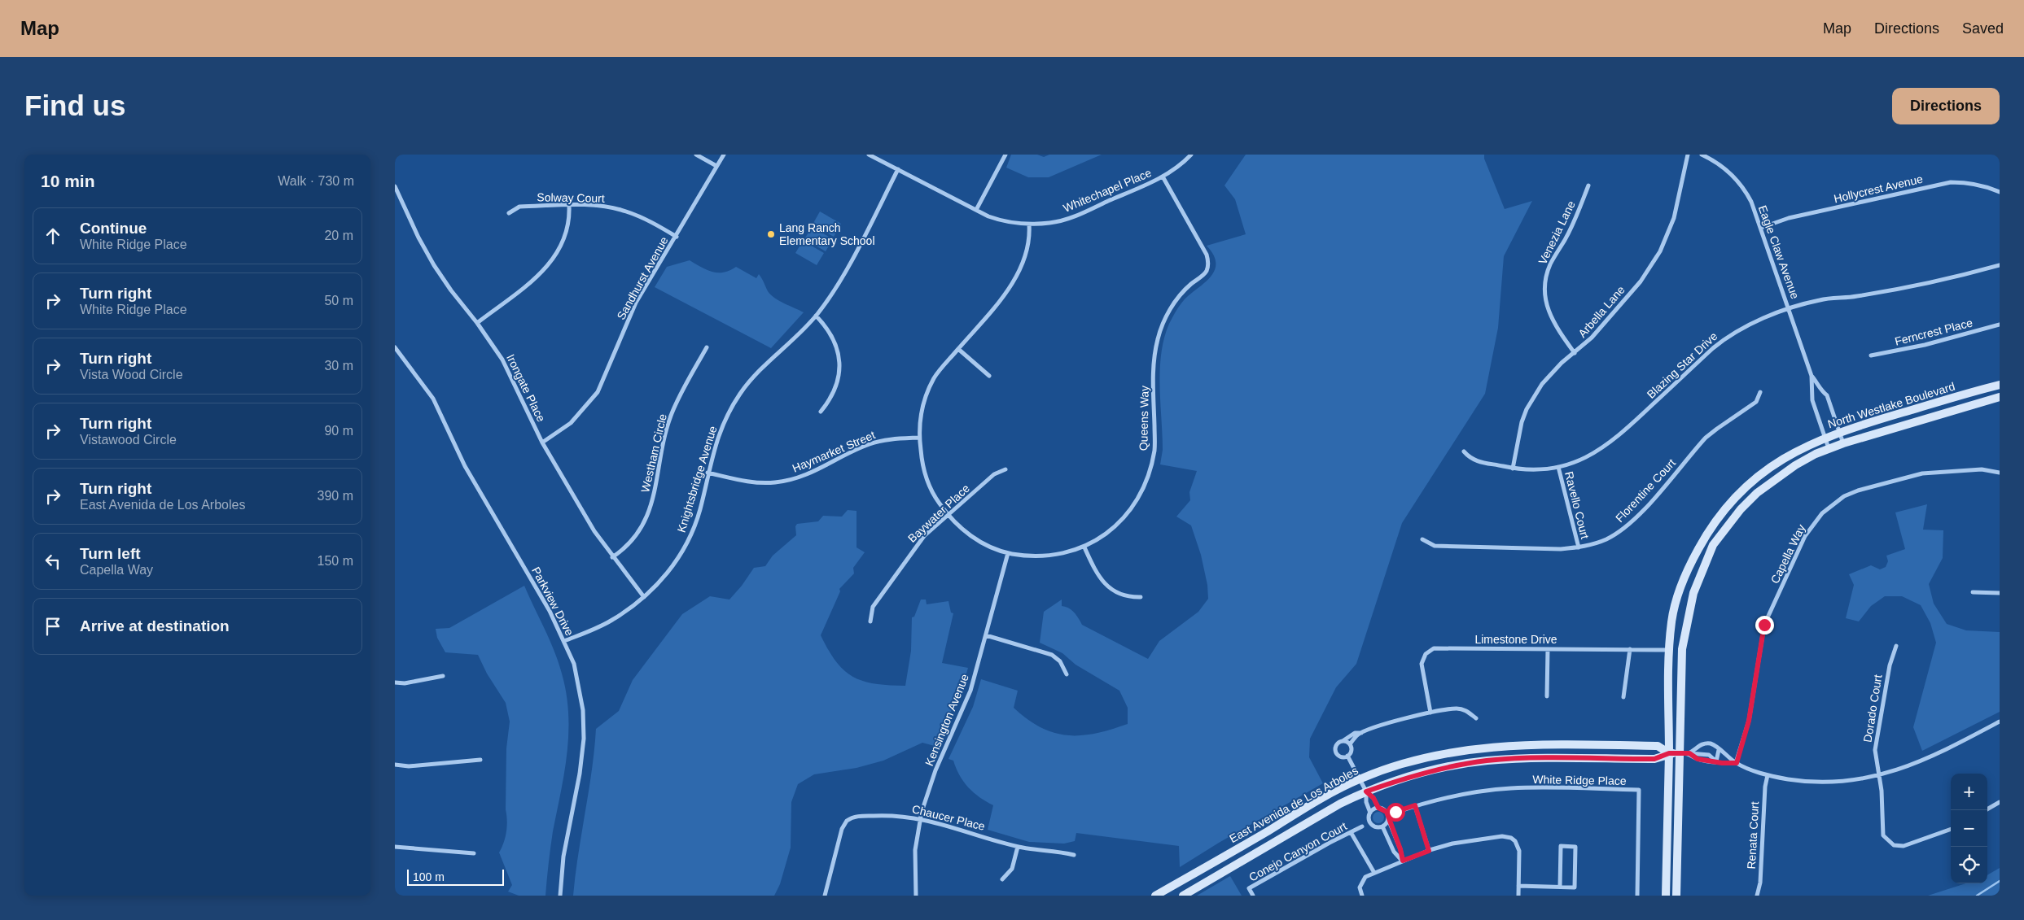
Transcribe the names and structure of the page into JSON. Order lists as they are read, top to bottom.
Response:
{
  "streets": {
    "main road": ["North Westlake Boulevard", "East Avenida de Los Arboles"],
    "street": [
      "Hollycrest Avenue",
      "Whitechapel Place",
      "Solway Court",
      "Venezia Lane",
      "Eagle Claw Avenue",
      "Sandhurst Avenue",
      "Arbella Lane",
      "Ferncrest Place",
      "Blazing Star Drive",
      "Irongate Place",
      "Queens Way",
      "Haymarket Street",
      "Westham Circle",
      "Knightsbridge Avenue",
      "Florentine Court",
      "Ravello Court",
      "Baywater Place",
      "Capella Way",
      "Parkview Drive",
      "Limestone Drive",
      "Dorado Court",
      "Kensington Avenue",
      "White Ridge Place",
      "Chaucer Place",
      "Renata Court",
      "Conejo Canyon Court"
    ]
  },
  "crossings": [
    ["Hollycrest Avenue", "Eagle Claw Avenue"],
    ["Whitechapel Place", "Queens Way"],
    ["Whitechapel Place", "Knightsbridge Avenue"],
    ["Solway Court", "Sandhurst Avenue"],
    ["Venezia Lane", "Arbella Lane"],
    ["Eagle Claw Avenue", "Blazing Star Drive"],
    ["Eagle Claw Avenue", "North Westlake Boulevard"],
    ["Sandhurst Avenue", "Irongate Place"],
    ["Arbella Lane", "Blazing Star Drive"],
    ["Blazing Star Drive", "Ravello Court"],
    ["Irongate Place", "Westham Circle"],
    ["Irongate Place", "Knightsbridge Avenue"],
    ["North Westlake Boulevard", "Limestone Drive"],
    ["North Westlake Boulevard", "East Avenida de Los Arboles"],
    ["Queens Way", "Haymarket Street"],
    ["Queens Way", "Baywater Place"],
    ["Queens Way", "Kensington Avenue"],
    ["Haymarket Street", "Knightsbridge Avenue"],
    ["Knightsbridge Avenue", "Parkview Drive"],
    ["Florentine Court", "Ravello Court"],
    ["Capella Way", "East Avenida de Los Arboles"],
    ["Dorado Court", "East Avenida de Los Arboles"],
    ["Kensington Avenue", "Chaucer Place"],
    ["East Avenida de Los Arboles", "Renata Court"]
  ],
  "places": ["Lang Ranch Elementary School"],
  "scale_bar": "100 m",
  "page": {
    "header": "Map",
    "nav": ["Map", "Directions", "Saved"],
    "buttons": "Directions",
    "title": "Find us",
    "heading": ["10 min", "Walk · 730 m"],
    "list": [
      ["Continue", "White Ridge Place", "20 m"],
      ["Turn right", "White Ridge Place", "50 m"],
      ["Turn right", "Vista Wood Circle", "30 m"],
      ["Turn right", "Vistawood Circle", "90 m"],
      ["Turn right", "East Avenida de Los Arboles", "390 m"],
      ["Turn left", "Capella Way", "150 m"],
      "Arrive at destination"
    ],
    "map_buttons": ["+", "−"],
    "scale": "100 m"
  }
}
